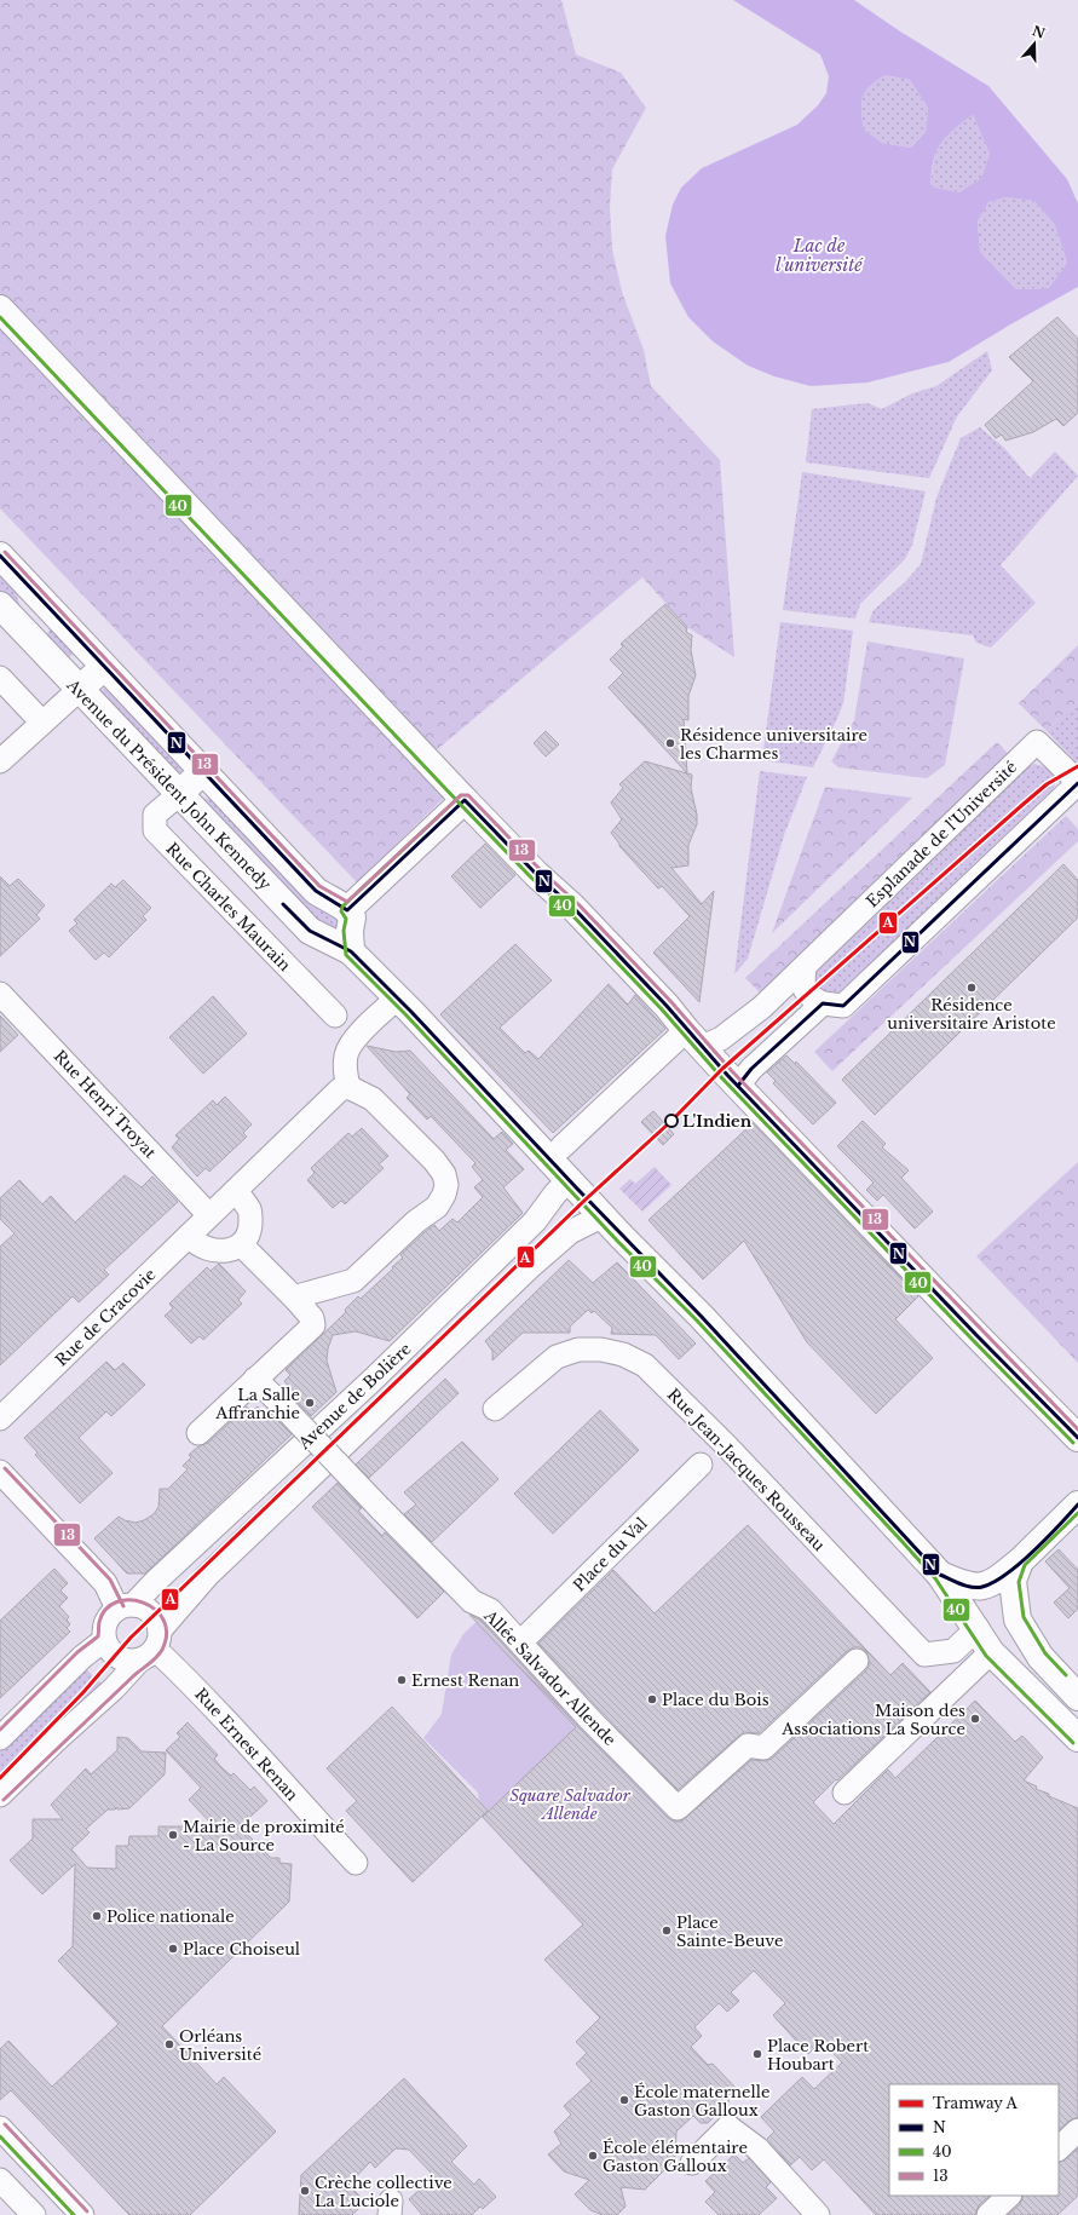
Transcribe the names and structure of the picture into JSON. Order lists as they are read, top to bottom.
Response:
{
  "streets": {
    "main road": ["Avenue du Président John Kennedy"],
    "street": [
      "Esplanade de l'Université",
      "Rue Charles Maurain",
      "Rue Henri Troyat",
      "Rue de Cracovie",
      "Avenue de Bolière",
      "Rue Jean-Jacques Rousseau",
      "Place du Val",
      "Allée Salvador Allende",
      "Rue Ernest Renan"
    ]
  },
  "crossings": [
    ["Avenue du Président John Kennedy", "Rue Charles Maurain"],
    ["Avenue du Président John Kennedy", "Avenue de Bolière"],
    ["Avenue du Président John Kennedy", "Rue Jean-Jacques Rousseau"],
    ["Rue Henri Troyat", "Rue de Cracovie"],
    ["Avenue de Bolière", "Rue Ernest Renan"],
    ["Place du Val", "Allée Salvador Allende"]
  ],
  "water": ["Lac de l'université"],
  "parks": ["Square Salvador Allende"],
  "places": [
    "Résidence universitaire les Charmes",
    "Résidence universitaire Aristote",
    "L'Indien",
    "La Salle Affranchie",
    "Ernest Renan",
    "Place du Bois",
    "Maison des Associations La Source",
    "Mairie de proximité - La Source",
    "Police nationale",
    "Place Sainte-Beuve",
    "Place Choiseul",
    "Orléans Université",
    "Place Robert Houbart",
    "École maternelle Gaston Galloux",
    "École élémentaire Gaston Galloux",
    "Crèche collective La Luciole"
  ],
  "lines": [
    "transit line 40",
    "transit line 13",
    "transit line N",
    "tram line A"
  ],
  "legend": [
    "Tramway A",
    "N",
    "40",
    "13"
  ],
  "north": "top"
}
